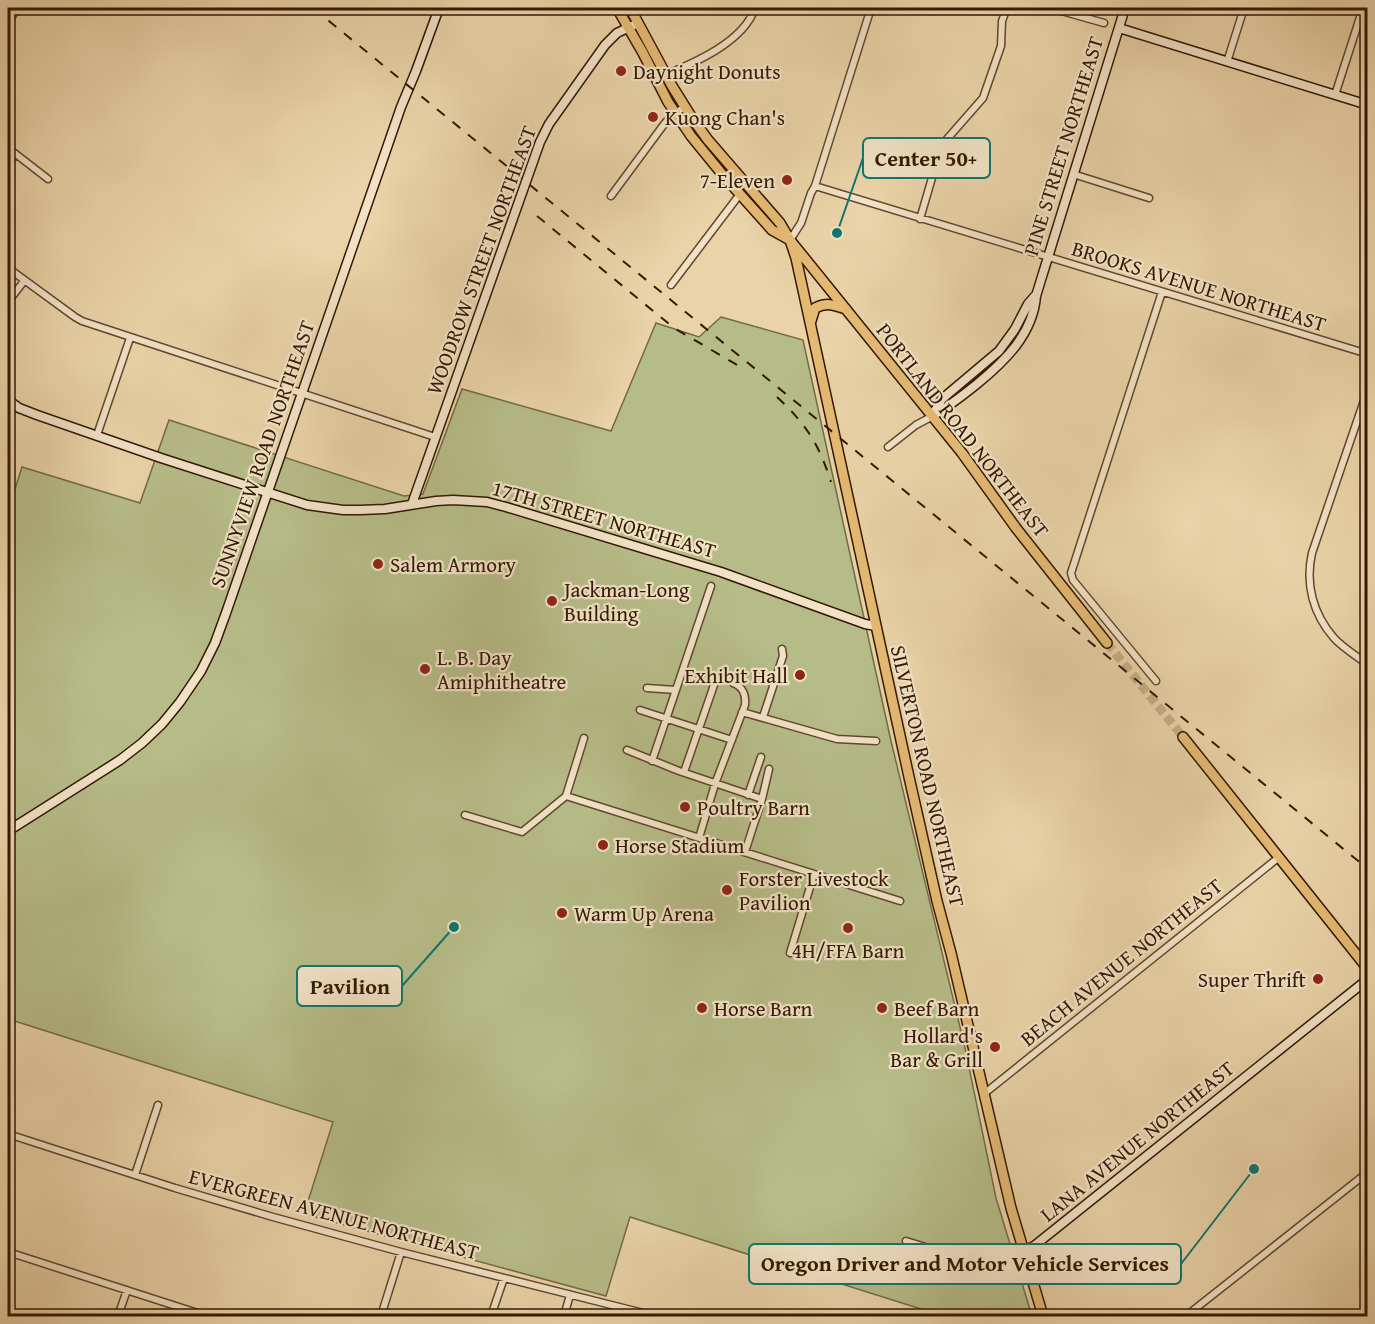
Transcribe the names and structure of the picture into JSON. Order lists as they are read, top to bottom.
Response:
{
  "streets": {
    "main road": [
      "PINE STREET NORTHEAST",
      "WOODROW STREET NORTHEAST",
      "PORTLAND ROAD NORTHEAST",
      "SUNNYVIEW ROAD NORTHEAST",
      "17TH STREET NORTHEAST",
      "SILVERTON ROAD NORTHEAST",
      "LANA AVENUE NORTHEAST"
    ],
    "street": ["BROOKS AVENUE NORTHEAST", "BEACH AVENUE NORTHEAST", "EVERGREEN AVENUE NORTHEAST"]
  },
  "crossings": [
    ["PINE STREET NORTHEAST", "BROOKS AVENUE NORTHEAST"],
    ["PINE STREET NORTHEAST", "PORTLAND ROAD NORTHEAST"],
    ["WOODROW STREET NORTHEAST", "17TH STREET NORTHEAST"],
    ["PORTLAND ROAD NORTHEAST", "SILVERTON ROAD NORTHEAST"],
    ["SUNNYVIEW ROAD NORTHEAST", "17TH STREET NORTHEAST"],
    ["17TH STREET NORTHEAST", "SILVERTON ROAD NORTHEAST"],
    ["SILVERTON ROAD NORTHEAST", "BEACH AVENUE NORTHEAST"],
    ["SILVERTON ROAD NORTHEAST", "LANA AVENUE NORTHEAST"]
  ],
  "places": [
    "Daynight Donuts",
    "Kuong Chan's",
    "7-Eleven",
    "Center 50+",
    "Salem Armory",
    "Jackman-Long Building",
    "L. B. Day Amiphitheatre",
    "Exhibit Hall",
    "Poultry Barn",
    "Horse Stadium",
    "Forster Livestock Pavilion",
    "Warm Up Arena",
    "Pavilion",
    "4H/FFA Barn",
    "Super Thrift",
    "Horse Barn",
    "Beef Barn",
    "Hollard's Bar & Grill",
    "Oregon Driver and Motor Vehicle Services"
  ]
}
